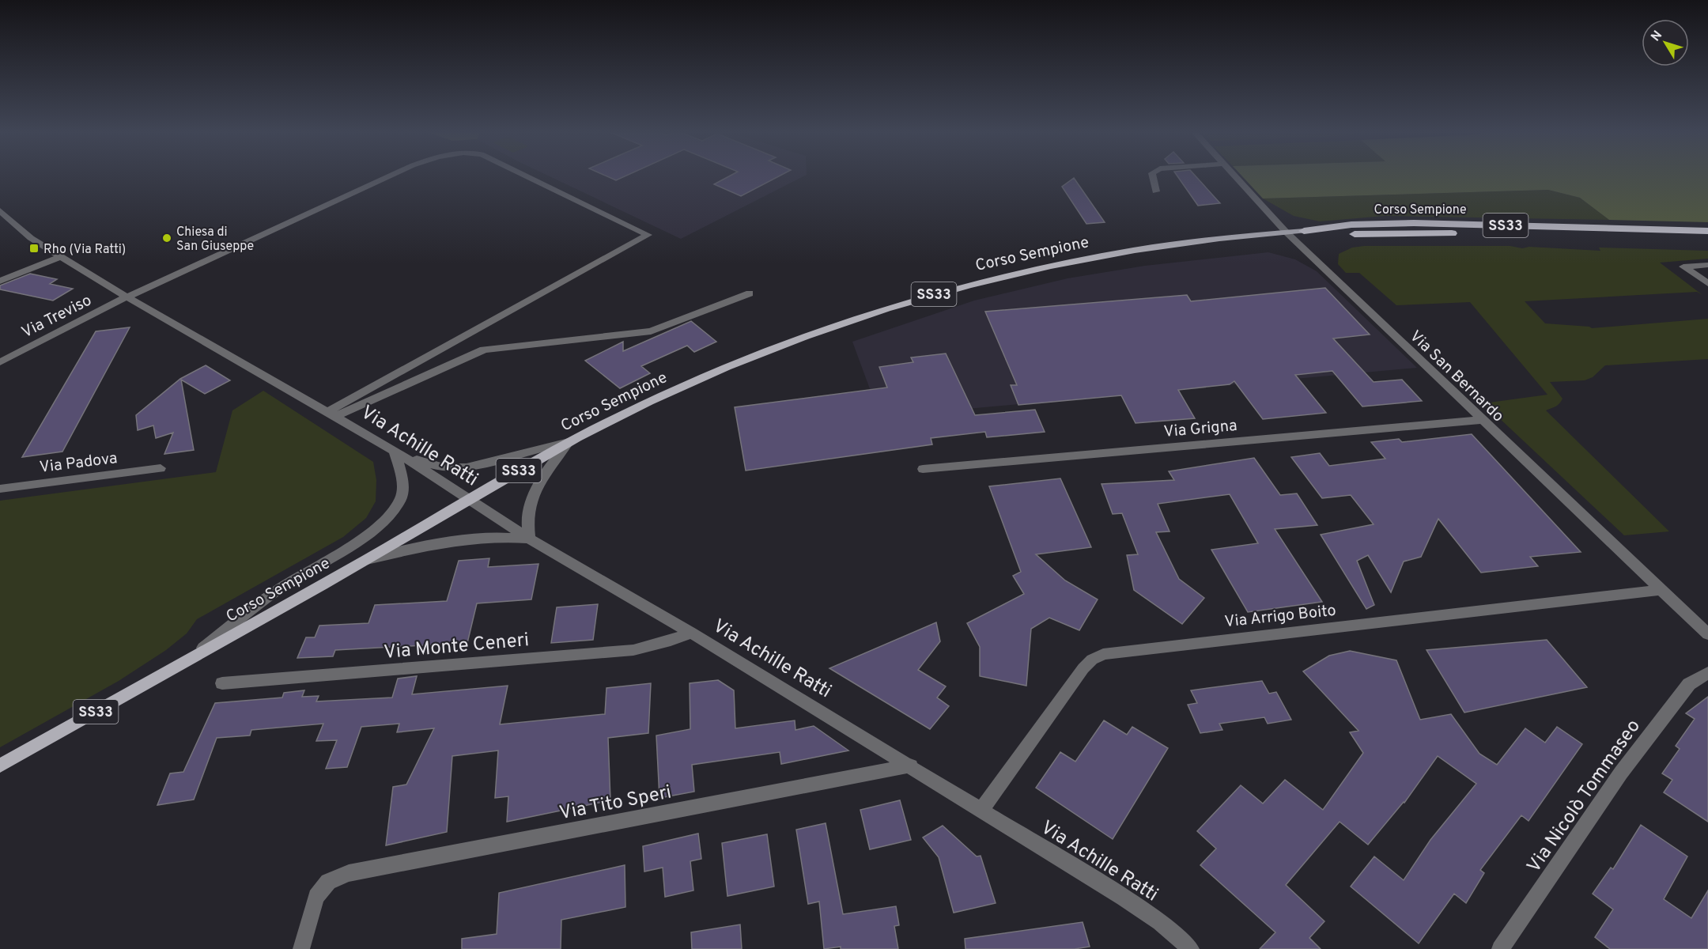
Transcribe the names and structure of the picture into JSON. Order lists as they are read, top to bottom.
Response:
{
  "streets": {
    "highway": ["Corso Sempione", "SS33"],
    "street": [
      "Via Treviso",
      "Via San Bernardo",
      "Via Grigna",
      "Via Achille Ratti",
      "Via Padova",
      "Via Arrigo Boito",
      "Via Monte Ceneri",
      "Via Nicolò Tommaseo",
      "Via Tito Speri"
    ]
  },
  "crossings": [
    ["Corso Sempione", "Via San Bernardo"],
    ["Corso Sempione", "Via Achille Ratti"],
    ["Via Treviso", "Via Achille Ratti"],
    ["Via San Bernardo", "Via Grigna"],
    ["Via San Bernardo", "Via Arrigo Boito"],
    ["Via Achille Ratti", "Via Arrigo Boito"],
    ["Via Achille Ratti", "Via Monte Ceneri"],
    ["Via Achille Ratti", "Via Tito Speri"]
  ],
  "places": {
    "other": ["Chiesa di San Giuseppe"],
    "transit": ["Rho (Via Ratti)"]
  },
  "north": "top left"
}
